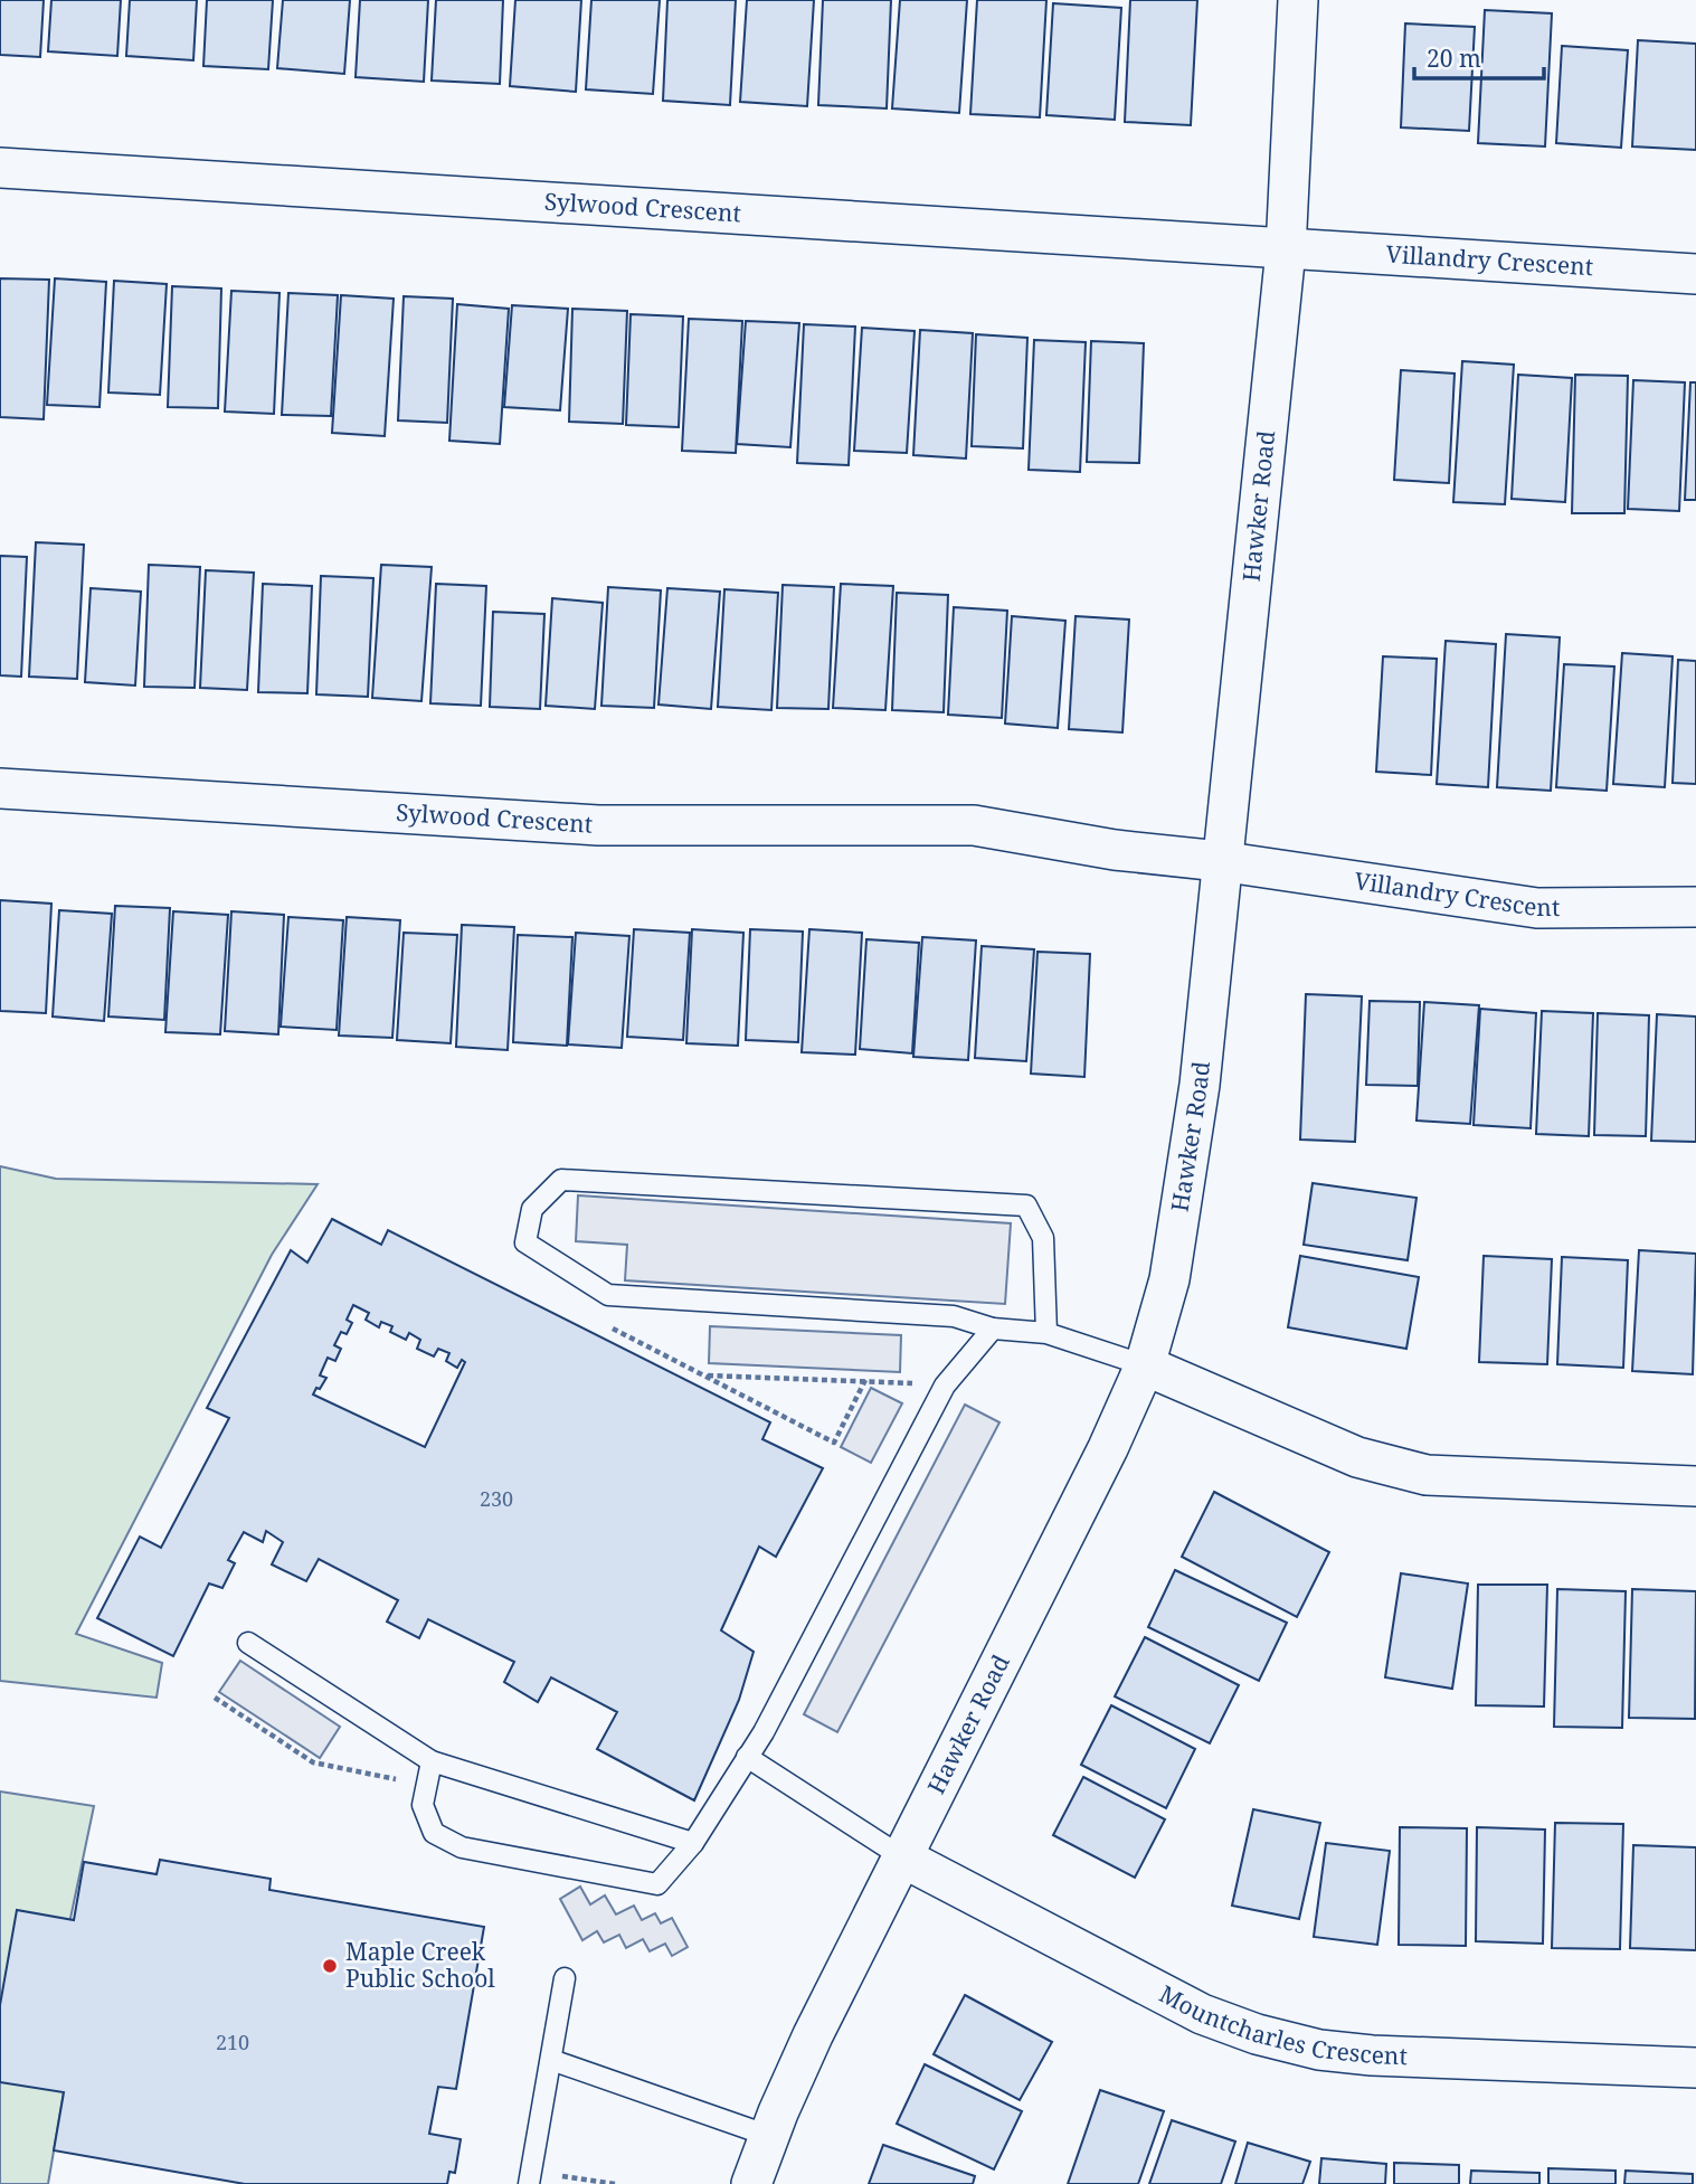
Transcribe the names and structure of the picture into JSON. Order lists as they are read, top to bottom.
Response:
{
  "streets": {
    "street": [
      "Sylwood Crescent",
      "Villandry Crescent",
      "Hawker Road",
      "Mountcharles Crescent"
    ]
  },
  "crossings": [
    ["Sylwood Crescent", "Villandry Crescent"],
    ["Sylwood Crescent", "Hawker Road"],
    ["Villandry Crescent", "Hawker Road"],
    ["Hawker Road", "Mountcharles Crescent"]
  ],
  "places": ["Maple Creek Public School"],
  "house_numbers": ["230", "210"],
  "scale_bar": "20 m"
}
